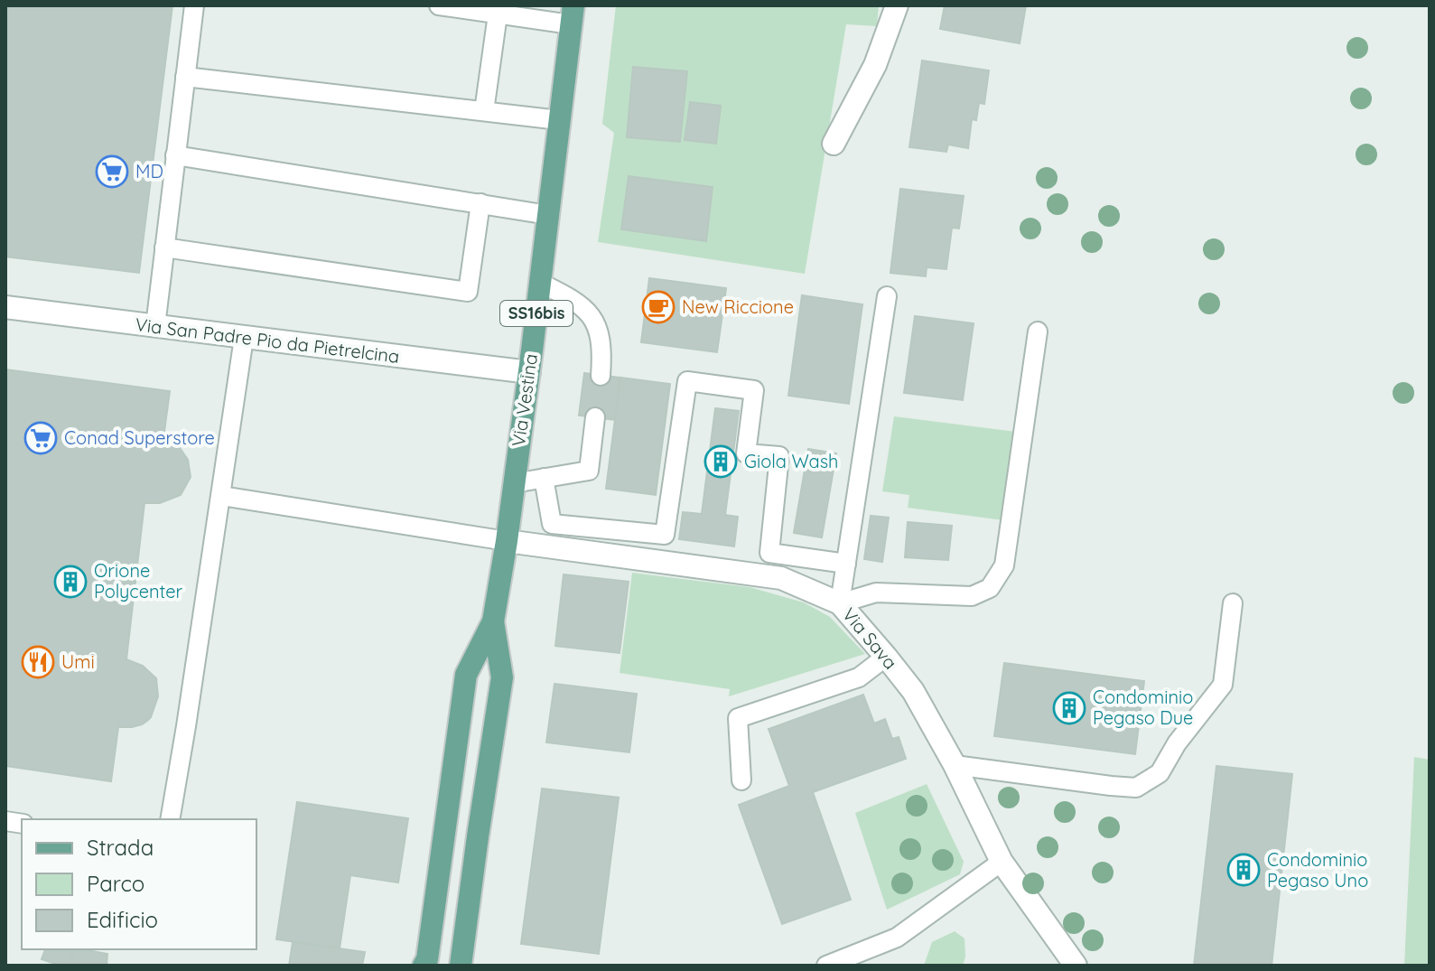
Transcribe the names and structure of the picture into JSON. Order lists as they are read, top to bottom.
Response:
{
  "streets": {
    "main road": ["SS16bis", "Via Vestina"],
    "street": ["Via San Padre Pio da Pietrelcina", "Via Sava"]
  },
  "crossings": [
    ["Via San Padre Pio da Pietrelcina", "Via Vestina"],
    ["Via Vestina", "Via Sava"]
  ],
  "places": {
    "supermarket": ["MD", "Conad Superstore"],
    "cafe": ["New Riccione"],
    "building": [
      "Giola Wash",
      "Orione Polycenter",
      "Condominio Pegaso Due",
      "Condominio Pegaso Uno"
    ],
    "restaurant": ["Umi"]
  },
  "legend": ["Strada", "Parco", "Edificio"]
}
